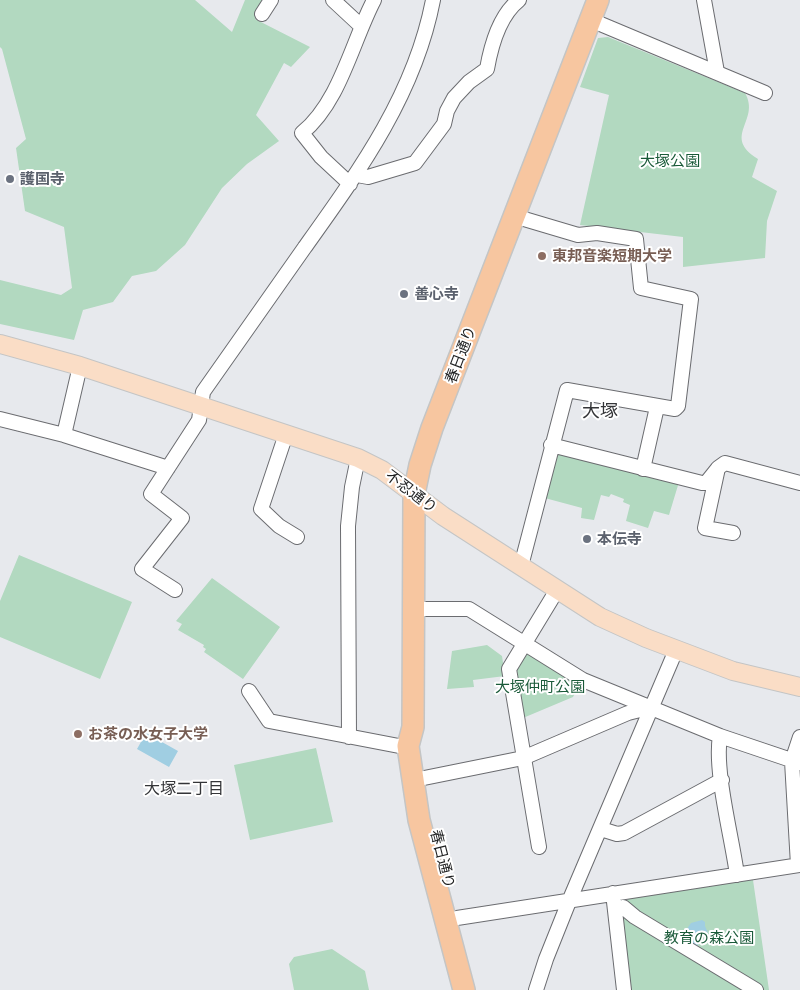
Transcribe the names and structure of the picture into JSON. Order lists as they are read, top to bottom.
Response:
{
  "streets": {
    "highway": ["春日通り"],
    "main road": ["不忍通り"]
  },
  "crossings": [
    ["春日通り", "不忍通り"]
  ],
  "districts": ["大塚", "大塚二丁目"],
  "parks": ["大塚公園", "大塚仲町公園", "教育の森公園"],
  "places": [
    "護国寺",
    "東邦音楽短期大学",
    "善心寺",
    "本伝寺",
    "お茶の水女子大学"
  ]
}
